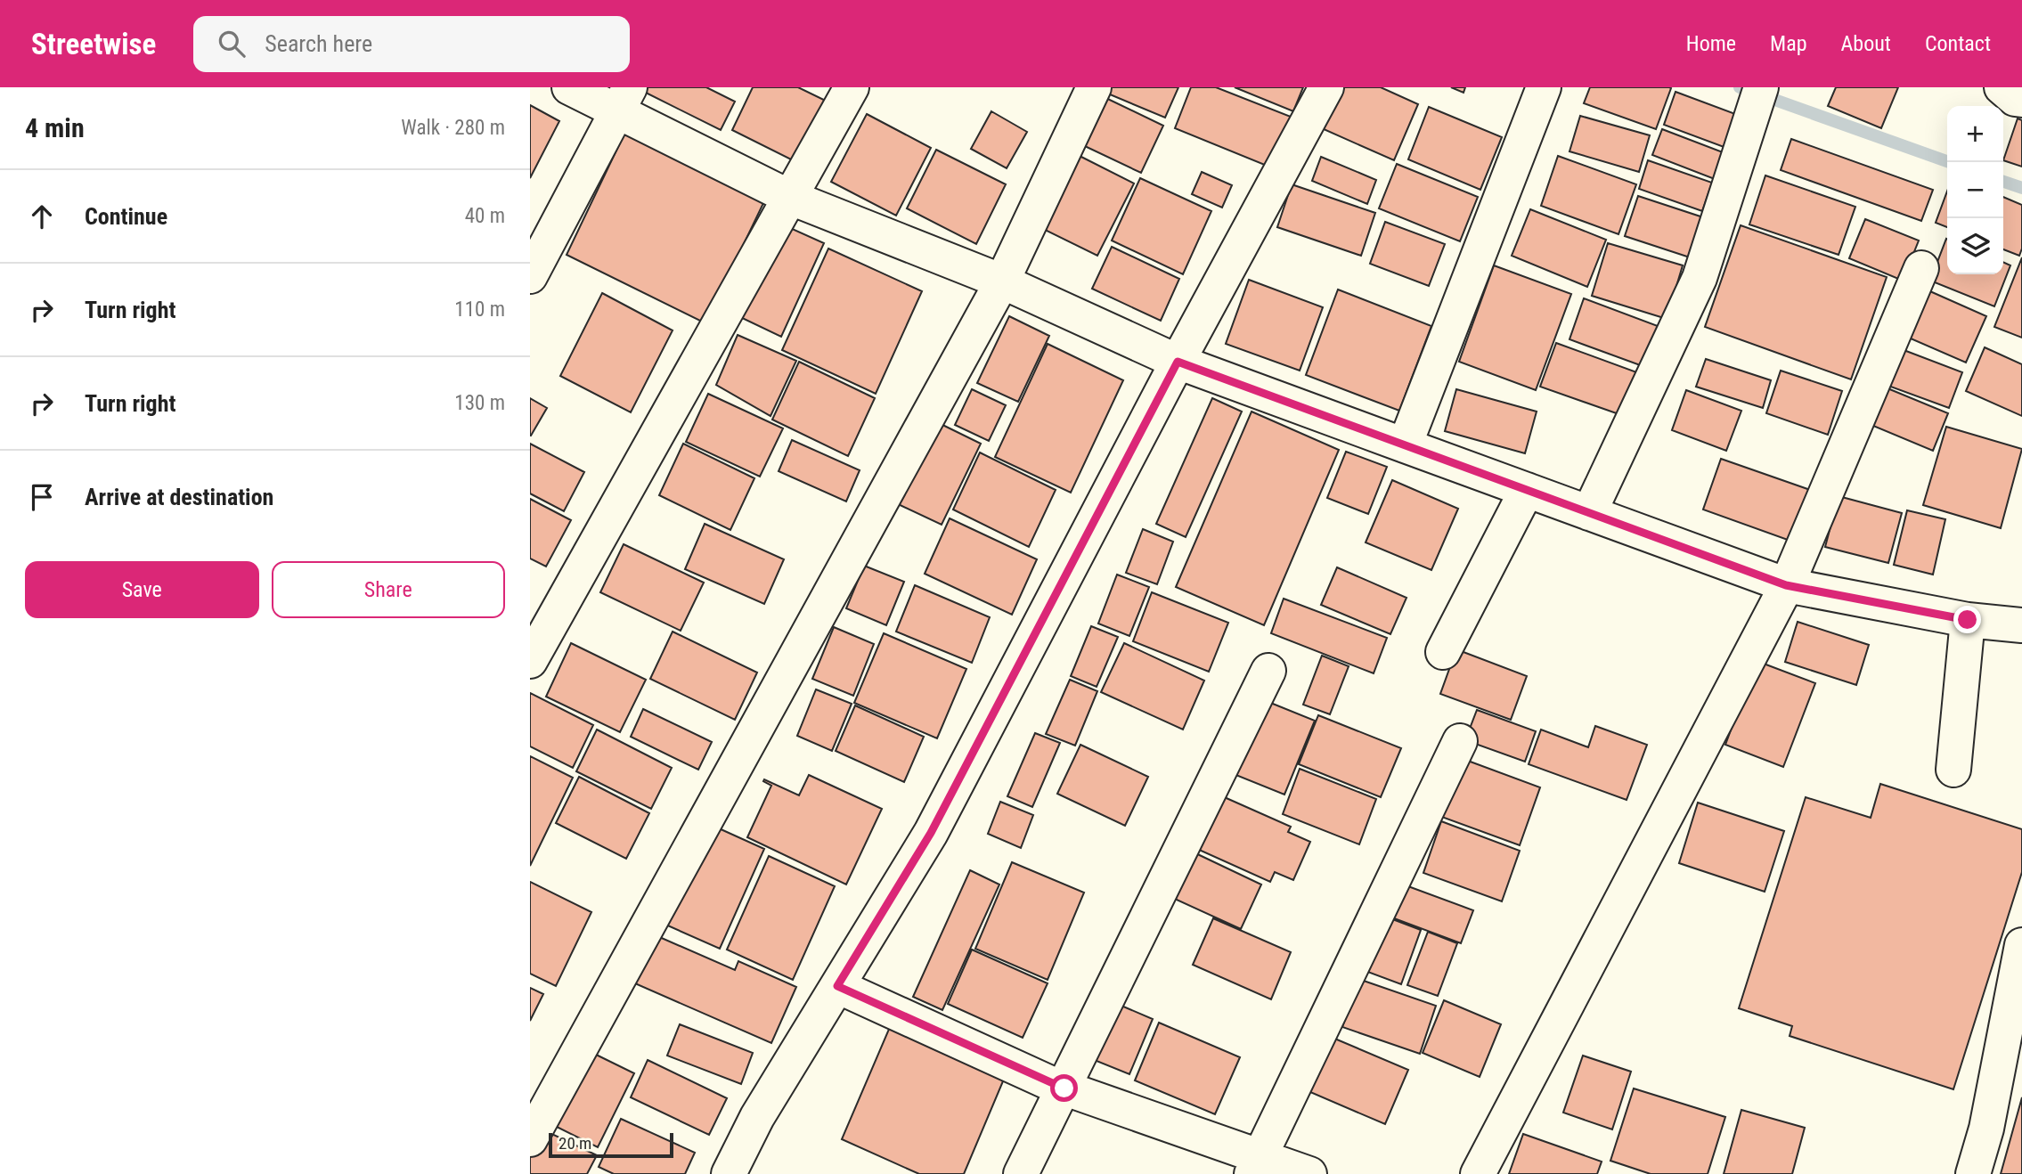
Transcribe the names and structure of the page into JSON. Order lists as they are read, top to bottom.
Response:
{
  "scale_bar": "20 m",
  "page": {
    "header": "Streetwise",
    "search": "Search here",
    "nav": [
      "Home",
      "Map",
      "About",
      "Contact"
    ],
    "heading": ["4 min", "Walk · 280 m"],
    "map_buttons": ["+", "−"],
    "list": [
      ["Continue", "40 m"],
      ["Turn right", "110 m"],
      ["Turn right", "130 m"],
      "Arrive at destination"
    ],
    "buttons": ["Save", "Share"],
    "scale": "20 m"
  }
}
